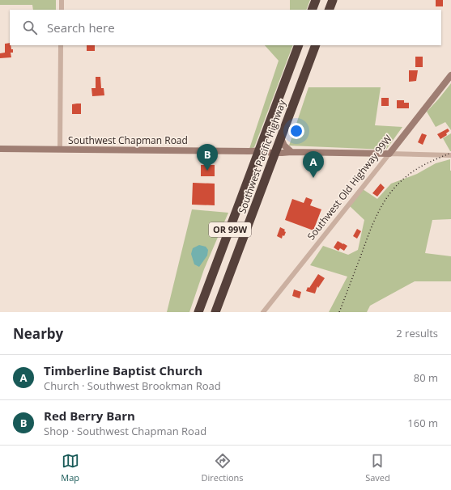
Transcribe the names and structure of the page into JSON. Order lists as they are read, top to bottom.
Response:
{
  "streets": {
    "highway": ["Southwest Pacific Highway", "OR 99W"],
    "street": ["Southwest Chapman Road", "Southwest Old Highway 99W"]
  },
  "crossings": [
    ["Southwest Chapman Road", "Southwest Pacific Highway"],
    ["Southwest Chapman Road", "Southwest Old Highway 99W"]
  ],
  "page": {
    "search": "Search here",
    "pins": ["B", "A"],
    "heading": ["Nearby", "2 results"],
    "list": [
      {
        "mark": "A",
        "name": "Timberline Baptist Church",
        "note": "Church · Southwest Brookman Road",
        "value": "80 m"
      },
      {
        "mark": "B",
        "name": "Red Berry Barn",
        "note": "Shop · Southwest Chapman Road",
        "value": "160 m"
      }
    ],
    "nav": ["Map", "Directions", "Saved"]
  }
}
